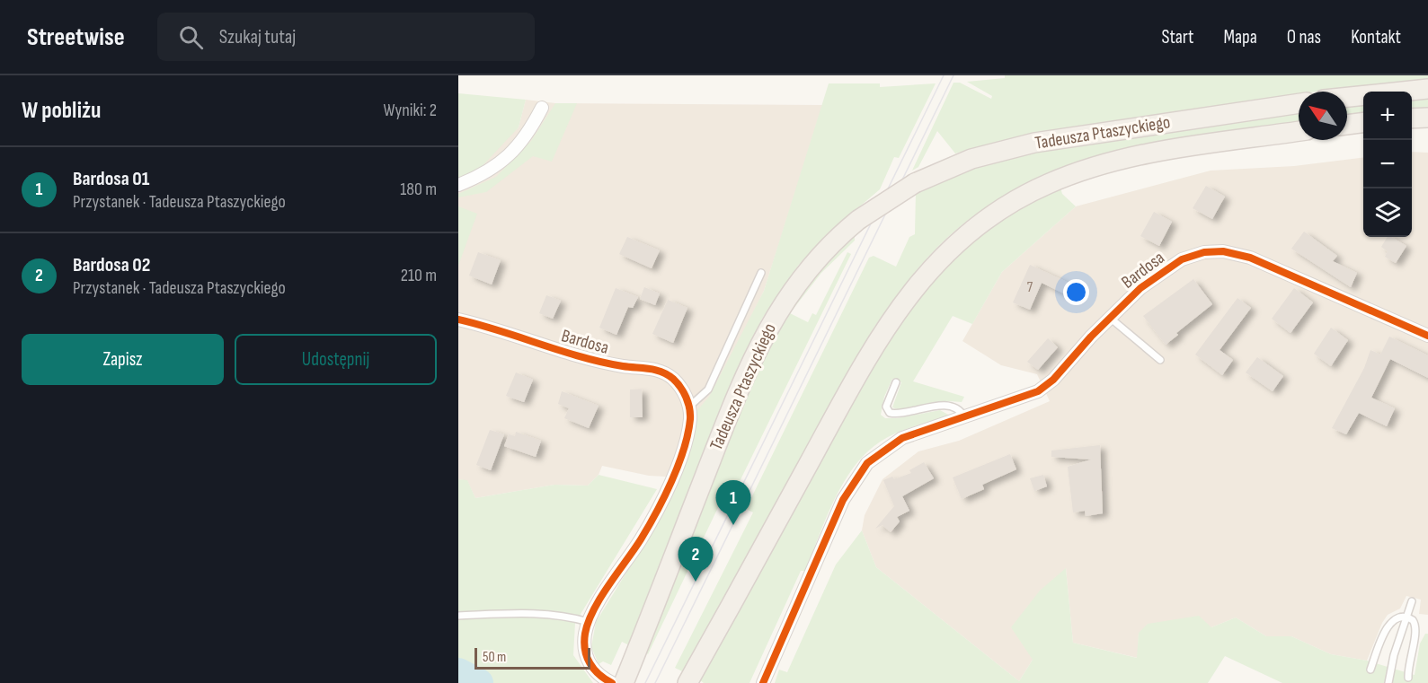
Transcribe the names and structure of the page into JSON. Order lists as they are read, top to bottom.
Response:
{
  "streets": {
    "main road": ["Tadeusza Ptaszyckiego"],
    "street": ["Bardosa"]
  },
  "house_numbers": ["7"],
  "scale_bar": "50 m",
  "north": "top left",
  "page": {
    "header": "Streetwise",
    "search": "Szukaj tutaj",
    "nav": [
      "Start",
      "Mapa",
      "O nas",
      "Kontakt"
    ],
    "heading": ["W pobliżu", "Wyniki: 2"],
    "map_buttons": ["+", "−"],
    "list": [
      {
        "mark": "1",
        "name": "Bardosa 01",
        "note": "Przystanek · Tadeusza Ptaszyckiego",
        "value": "180 m"
      },
      {
        "mark": "2",
        "name": "Bardosa 02",
        "note": "Przystanek · Tadeusza Ptaszyckiego",
        "value": "210 m"
      }
    ],
    "buttons": ["Zapisz", "Udostępnij"],
    "pins": ["1", "2"],
    "scale": "50 m"
  }
}
